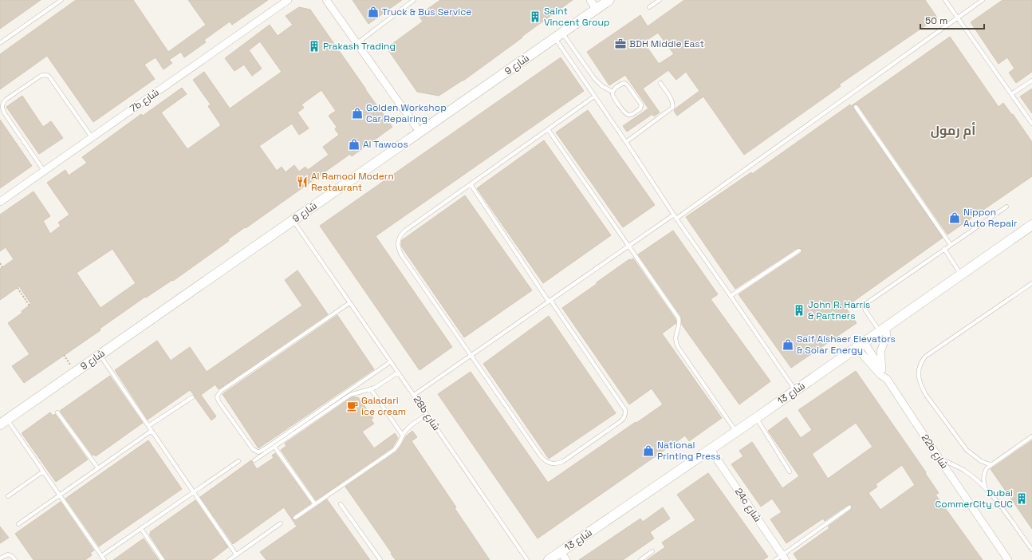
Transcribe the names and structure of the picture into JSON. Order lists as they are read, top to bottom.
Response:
{
  "streets": {
    "street": [
      "شارع 9",
      "7b شارع",
      "شارع 13",
      "22b شارع",
      "24c شارع"
    ],
    "lane": ["28b شارع"]
  },
  "crossings": [
    ["شارع 9", "28b شارع"],
    ["شارع 13", "22b شارع"],
    ["شارع 13", "24c شارع"]
  ],
  "districts": ["أم رمول"],
  "places": {
    "shop": [
      "Truck & Bus Service",
      "Golden Workshop Car Repairing",
      "Al Tawoos",
      "Nippon Auto Repair",
      "Saif Alshaer Elevators & Solar Energy",
      "National Printing Press"
    ],
    "building": [
      "Saint Vincent Group",
      "Prakash Trading",
      "John R. Harris & Partners",
      "Dubai CommerCity CUC"
    ],
    "office": ["BDH Middle East"],
    "restaurant": ["Al Ramool Modern Restaurant"],
    "cafe": ["Galadari ice cream"]
  },
  "scale_bar": "50 m"
}
